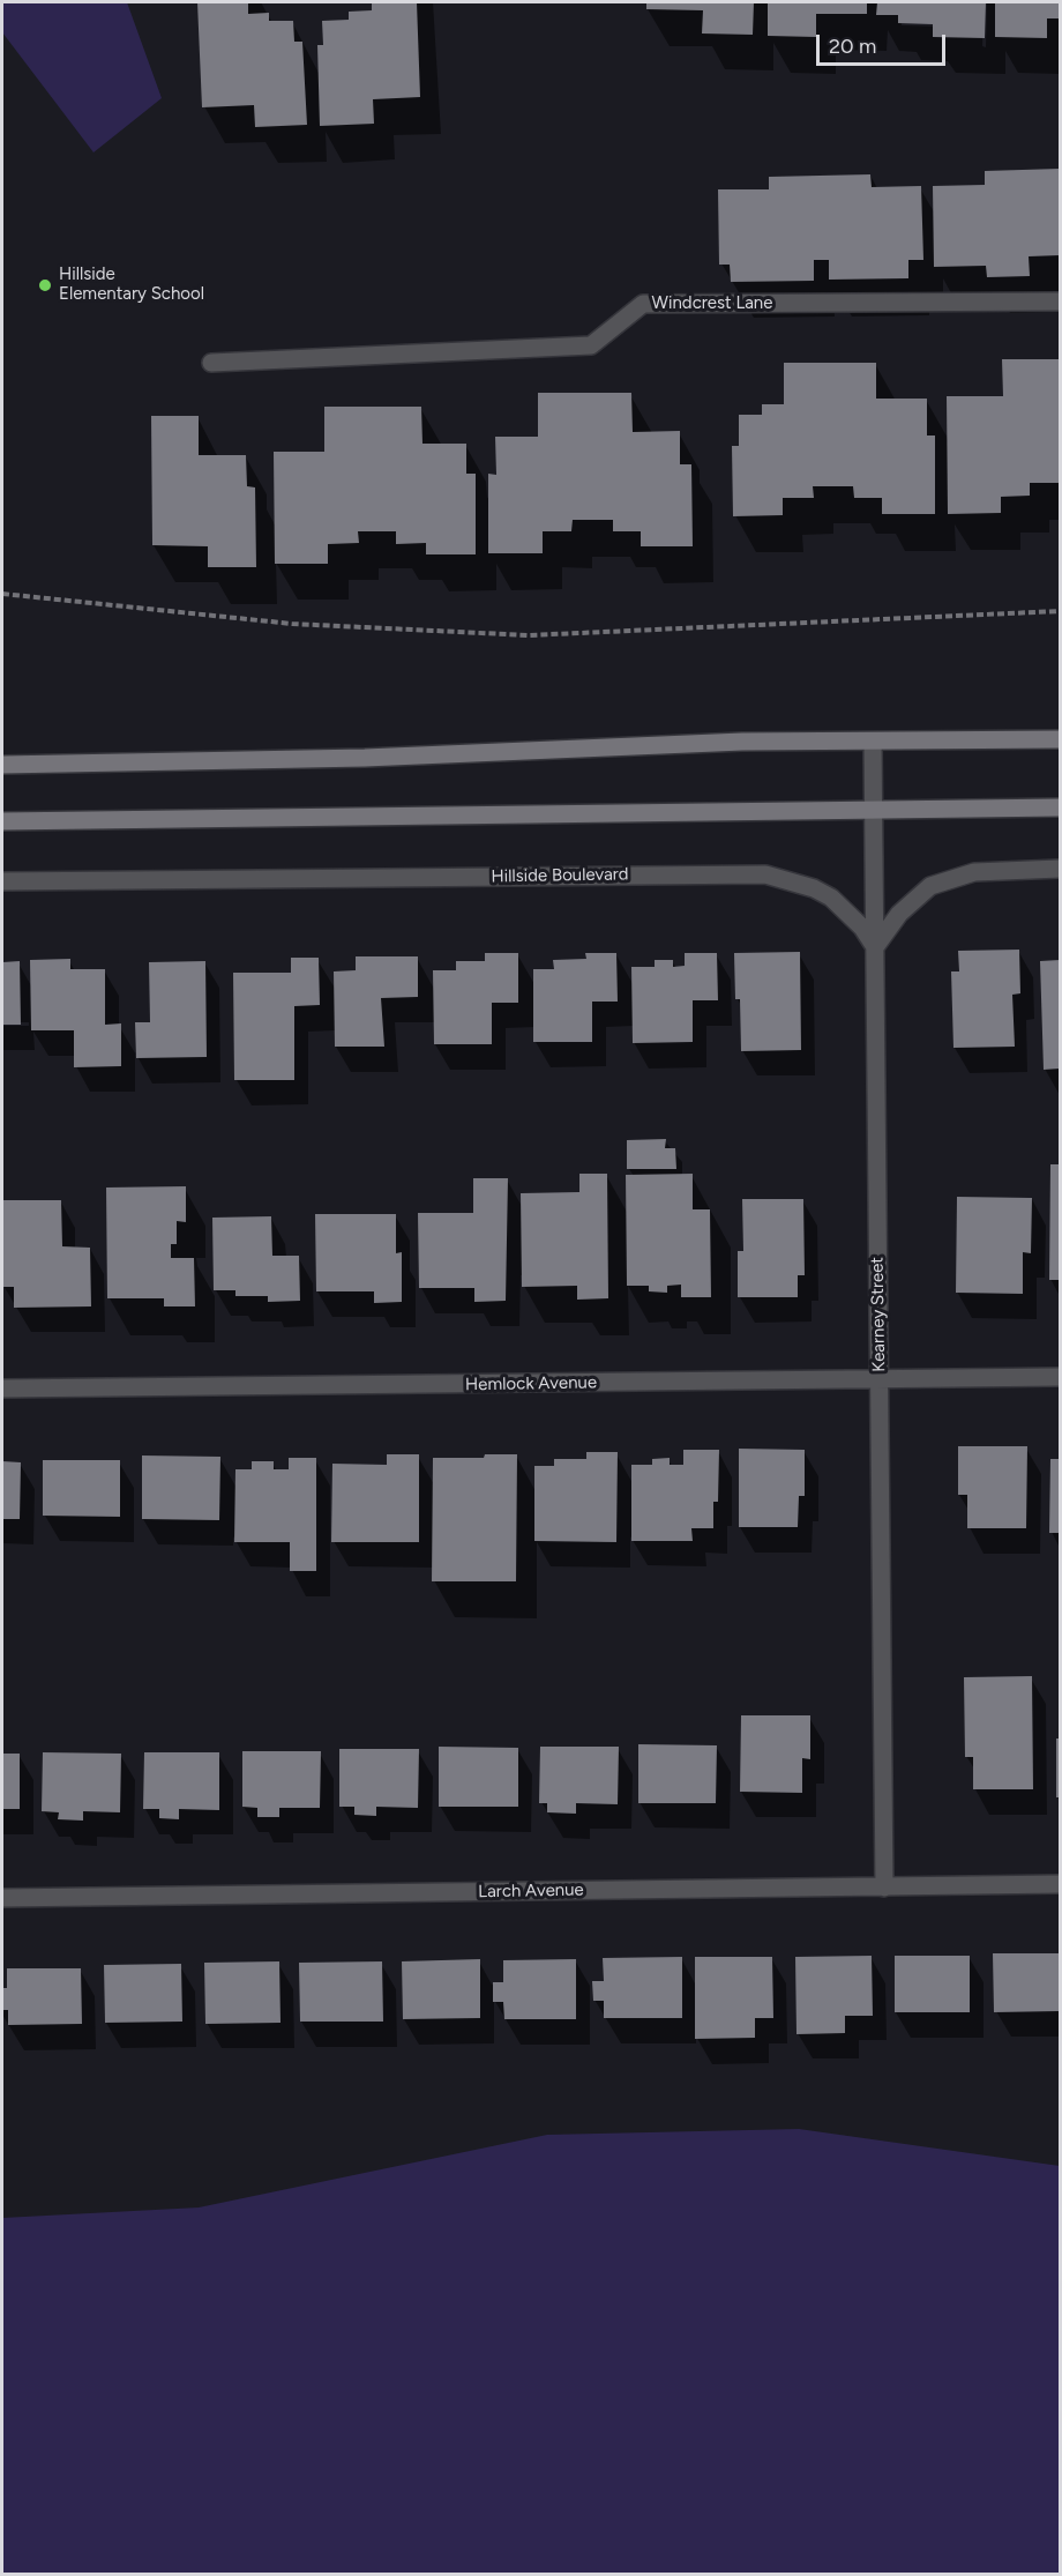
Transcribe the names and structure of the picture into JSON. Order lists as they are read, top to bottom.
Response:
{
  "streets": {
    "street": [
      "Windcrest Lane",
      "Hillside Boulevard",
      "Kearney Street",
      "Hemlock Avenue",
      "Larch Avenue"
    ]
  },
  "crossings": [
    ["Hillside Boulevard", "Kearney Street"],
    ["Kearney Street", "Hemlock Avenue"],
    ["Kearney Street", "Larch Avenue"]
  ],
  "places": ["Hillside Elementary School"],
  "scale_bar": "20 m"
}
